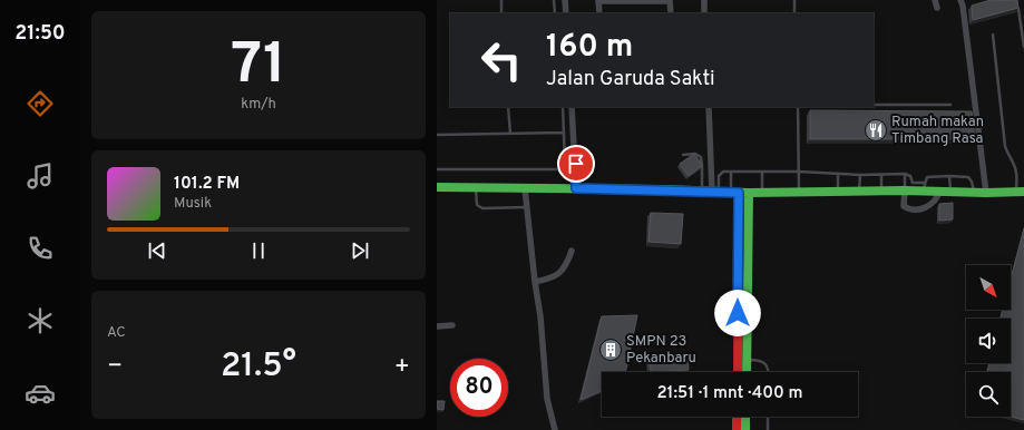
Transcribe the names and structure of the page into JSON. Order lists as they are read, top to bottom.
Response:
{
  "places": {
    "restaurant": ["Rumah makan Timbang Rasa"],
    "building": ["SMPN 23 Pekanbaru"]
  },
  "north": "bottom right",
  "page": {
    "tabs": "21:50",
    "tile": [
      ["71", "km/h"],
      "AC"
    ],
    "turn": ["160 m", "Jalan Garuda Sakti"],
    "song": ["101.2 FM", "Musik"],
    "heat": ["−", "21.5°", "+"],
    "limit": "80",
    "trip": "21:51 · 1 mnt · 400 m"
  }
}
